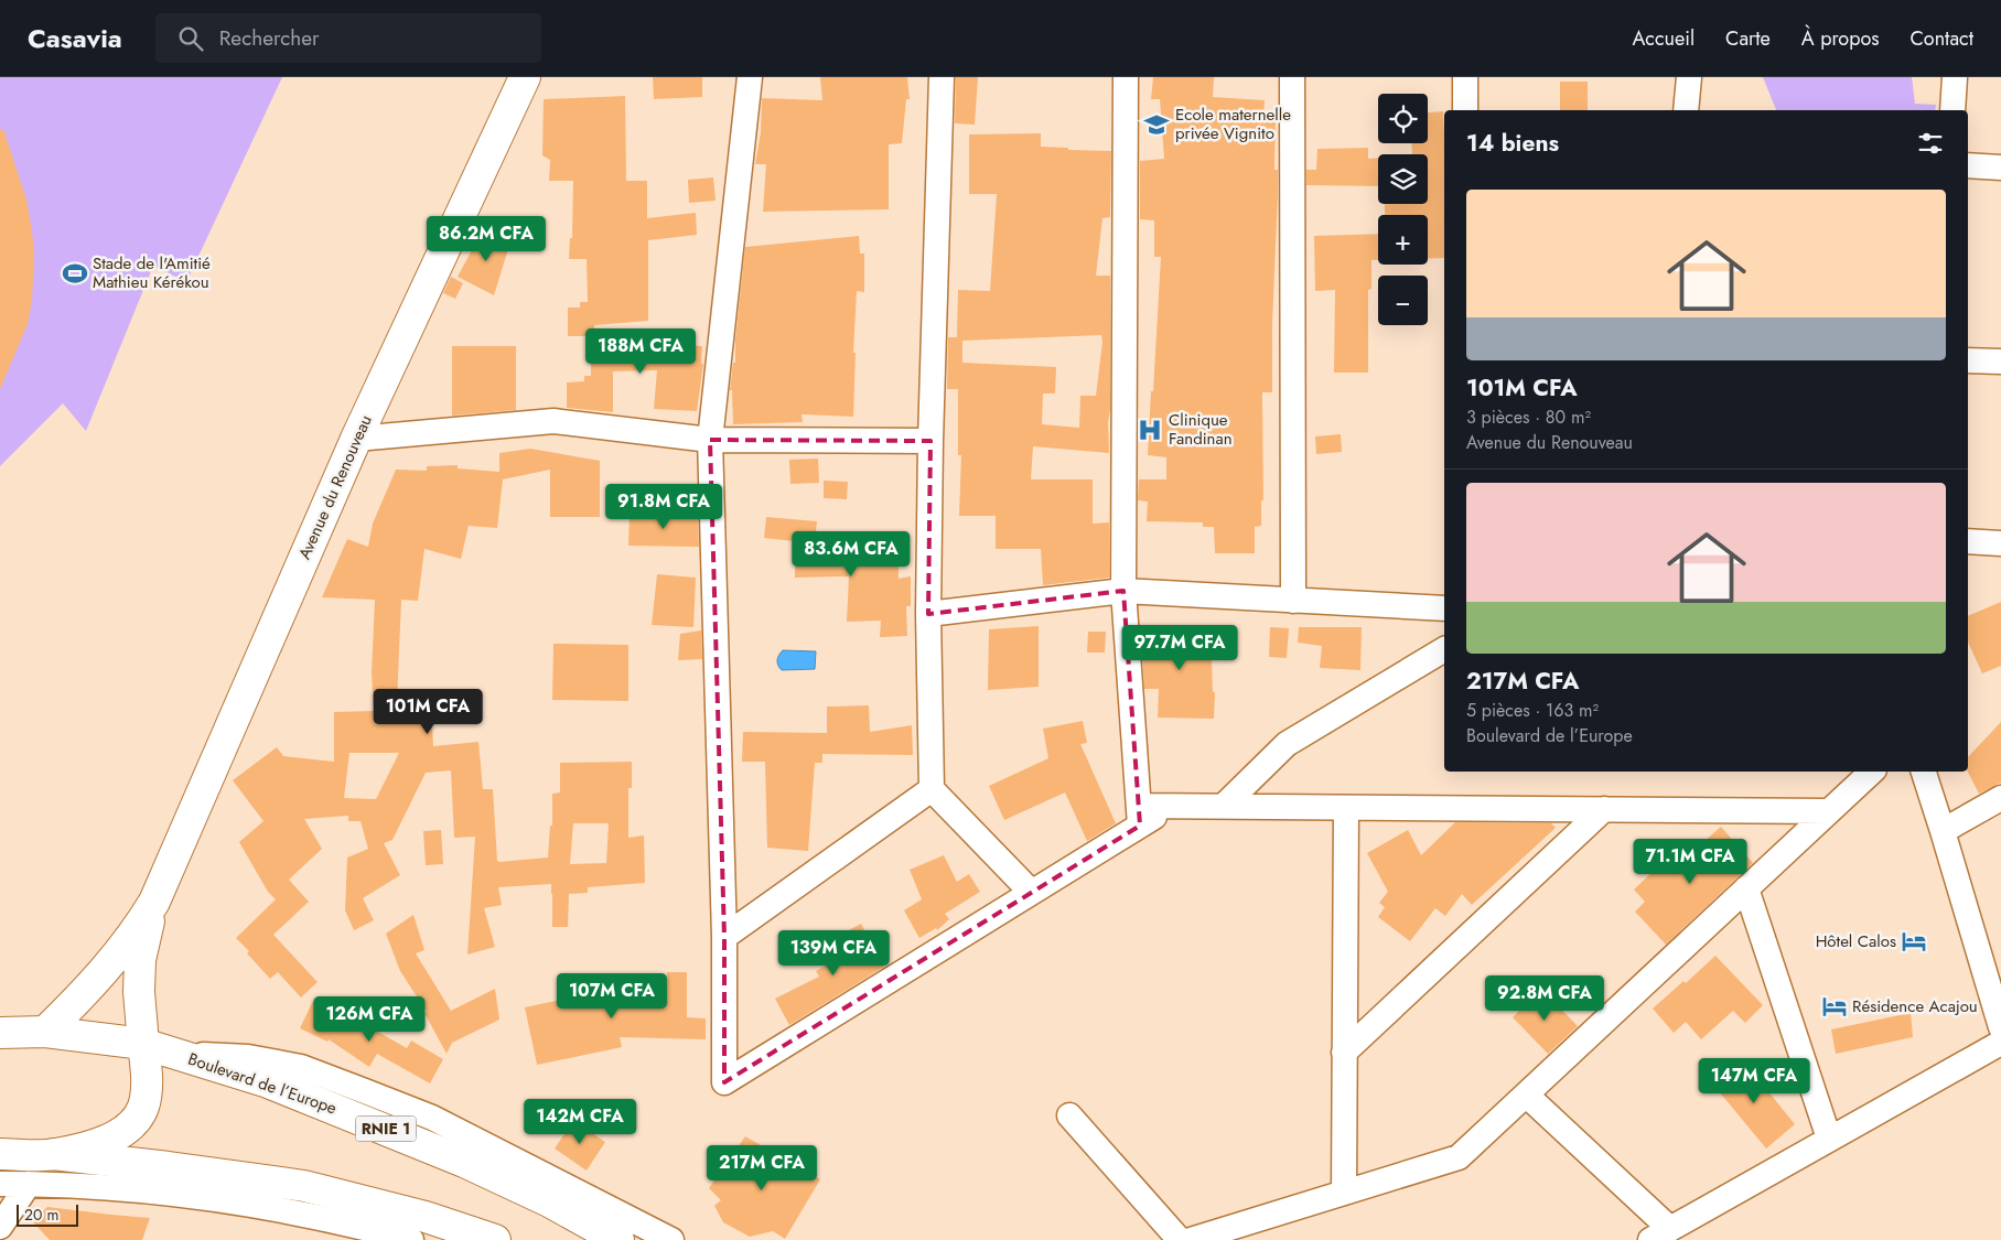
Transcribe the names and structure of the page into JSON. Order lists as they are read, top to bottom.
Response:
{
  "streets": {
    "main road": ["Avenue du Renouveau", "Boulevard de l’Europe", "RNIE 1"]
  },
  "crossings": [
    ["Avenue du Renouveau", "Boulevard de l’Europe"],
    ["Avenue du Renouveau", "RNIE 1"],
    ["Boulevard de l’Europe", "RNIE 1"]
  ],
  "places": {
    "school or university": ["Ecole maternelle privée Vignito"],
    "sports": ["Stade de l'Amitié Mathieu Kérékou"],
    "hospital": ["Clinique Fandinan"],
    "hotel": ["Hôtel Calos", "Résidence Acajou"]
  },
  "scale_bar": "20 m",
  "page": {
    "header": "Casavia",
    "search": "Rechercher",
    "nav": [
      "Accueil",
      "Carte",
      "À propos",
      "Contact"
    ],
    "map_buttons": ["+", "−"],
    "heading": "14 biens",
    "list": [
      {
        "name": "101M CFA",
        "note": "3 pièces · 80 m² · Avenue du Renouveau"
      },
      {
        "name": "217M CFA",
        "note": "5 pièces · 163 m² · Boulevard de l’Europe"
      }
    ],
    "price": [
      "86.2M CFA",
      "188M CFA",
      "91.8M CFA",
      "83.6M CFA",
      "97.7M CFA",
      "101M CFA",
      "71.1M CFA",
      "139M CFA",
      "107M CFA",
      "92.8M CFA",
      "126M CFA",
      "147M CFA",
      "142M CFA",
      "217M CFA"
    ],
    "scale": "20 m"
  }
}
